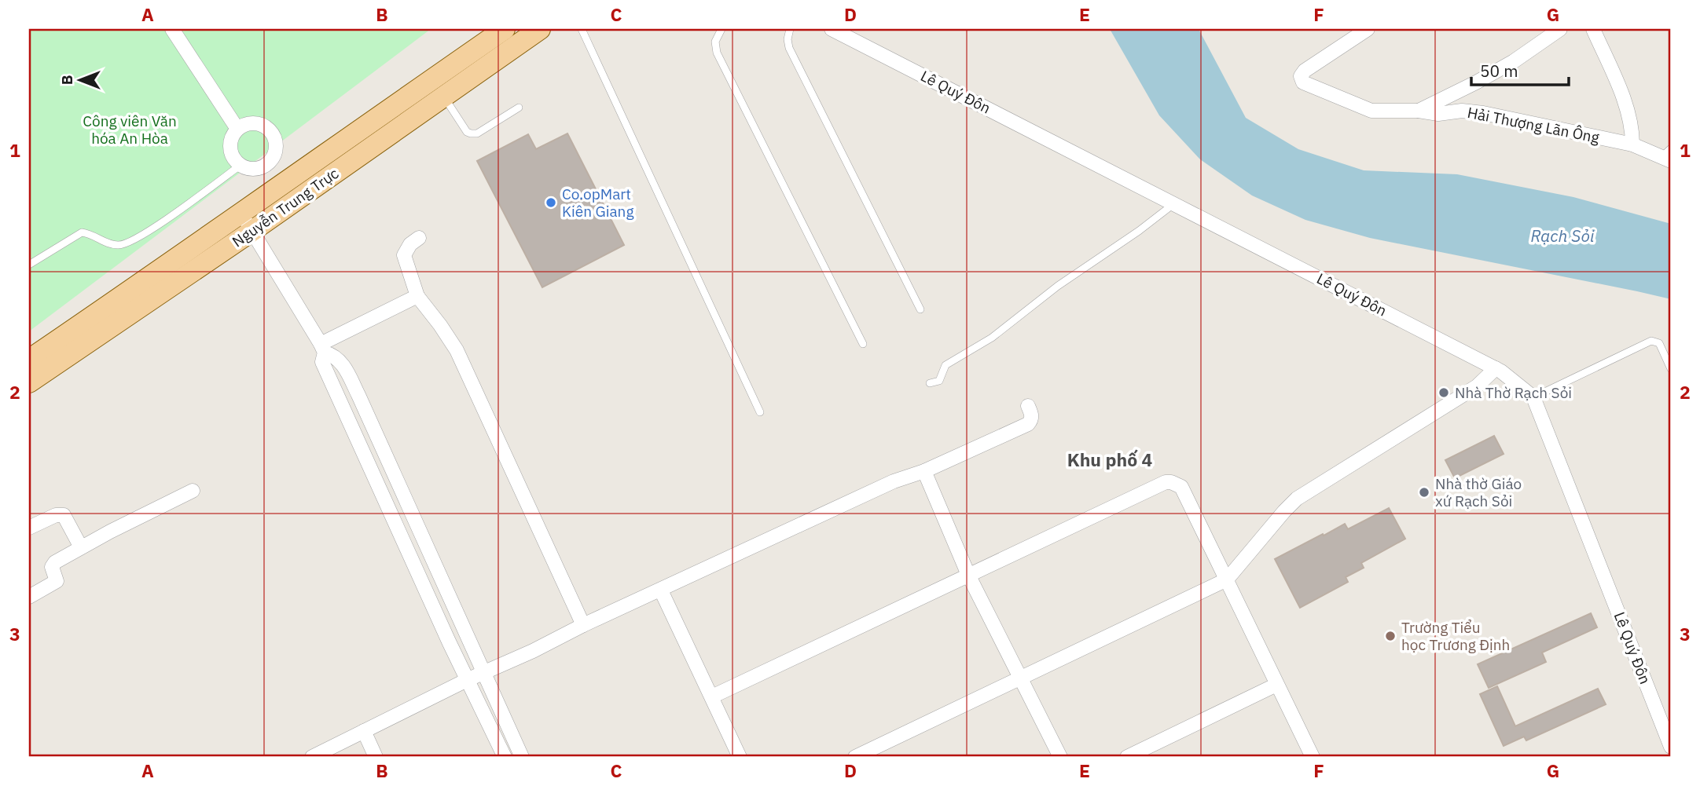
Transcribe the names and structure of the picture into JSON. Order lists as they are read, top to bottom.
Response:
{
  "streets": {
    "main road": ["Nguyễn Trung Trực"],
    "street": ["Lê Quý Đôn", "Hải Thượng Lãn Ông"]
  },
  "districts": ["Khu phố 4"],
  "water": ["Rạch Sỏi"],
  "parks": ["Công viên Văn hóa An Hòa"],
  "places": [
    "Co.opMart Kiên Giang",
    "Nhà Thờ Rạch Sỏi",
    "Nhà thờ Giáo xứ Rạch Sỏi",
    "Trường Tiểu học Trương Định"
  ],
  "scale_bar": "50 m",
  "north": "left",
  "grid": {
    "columns": [
      "A",
      "B",
      "C",
      "D",
      "E",
      "F",
      "G"
    ],
    "rows": ["1", "2", "3"]
  }
}
